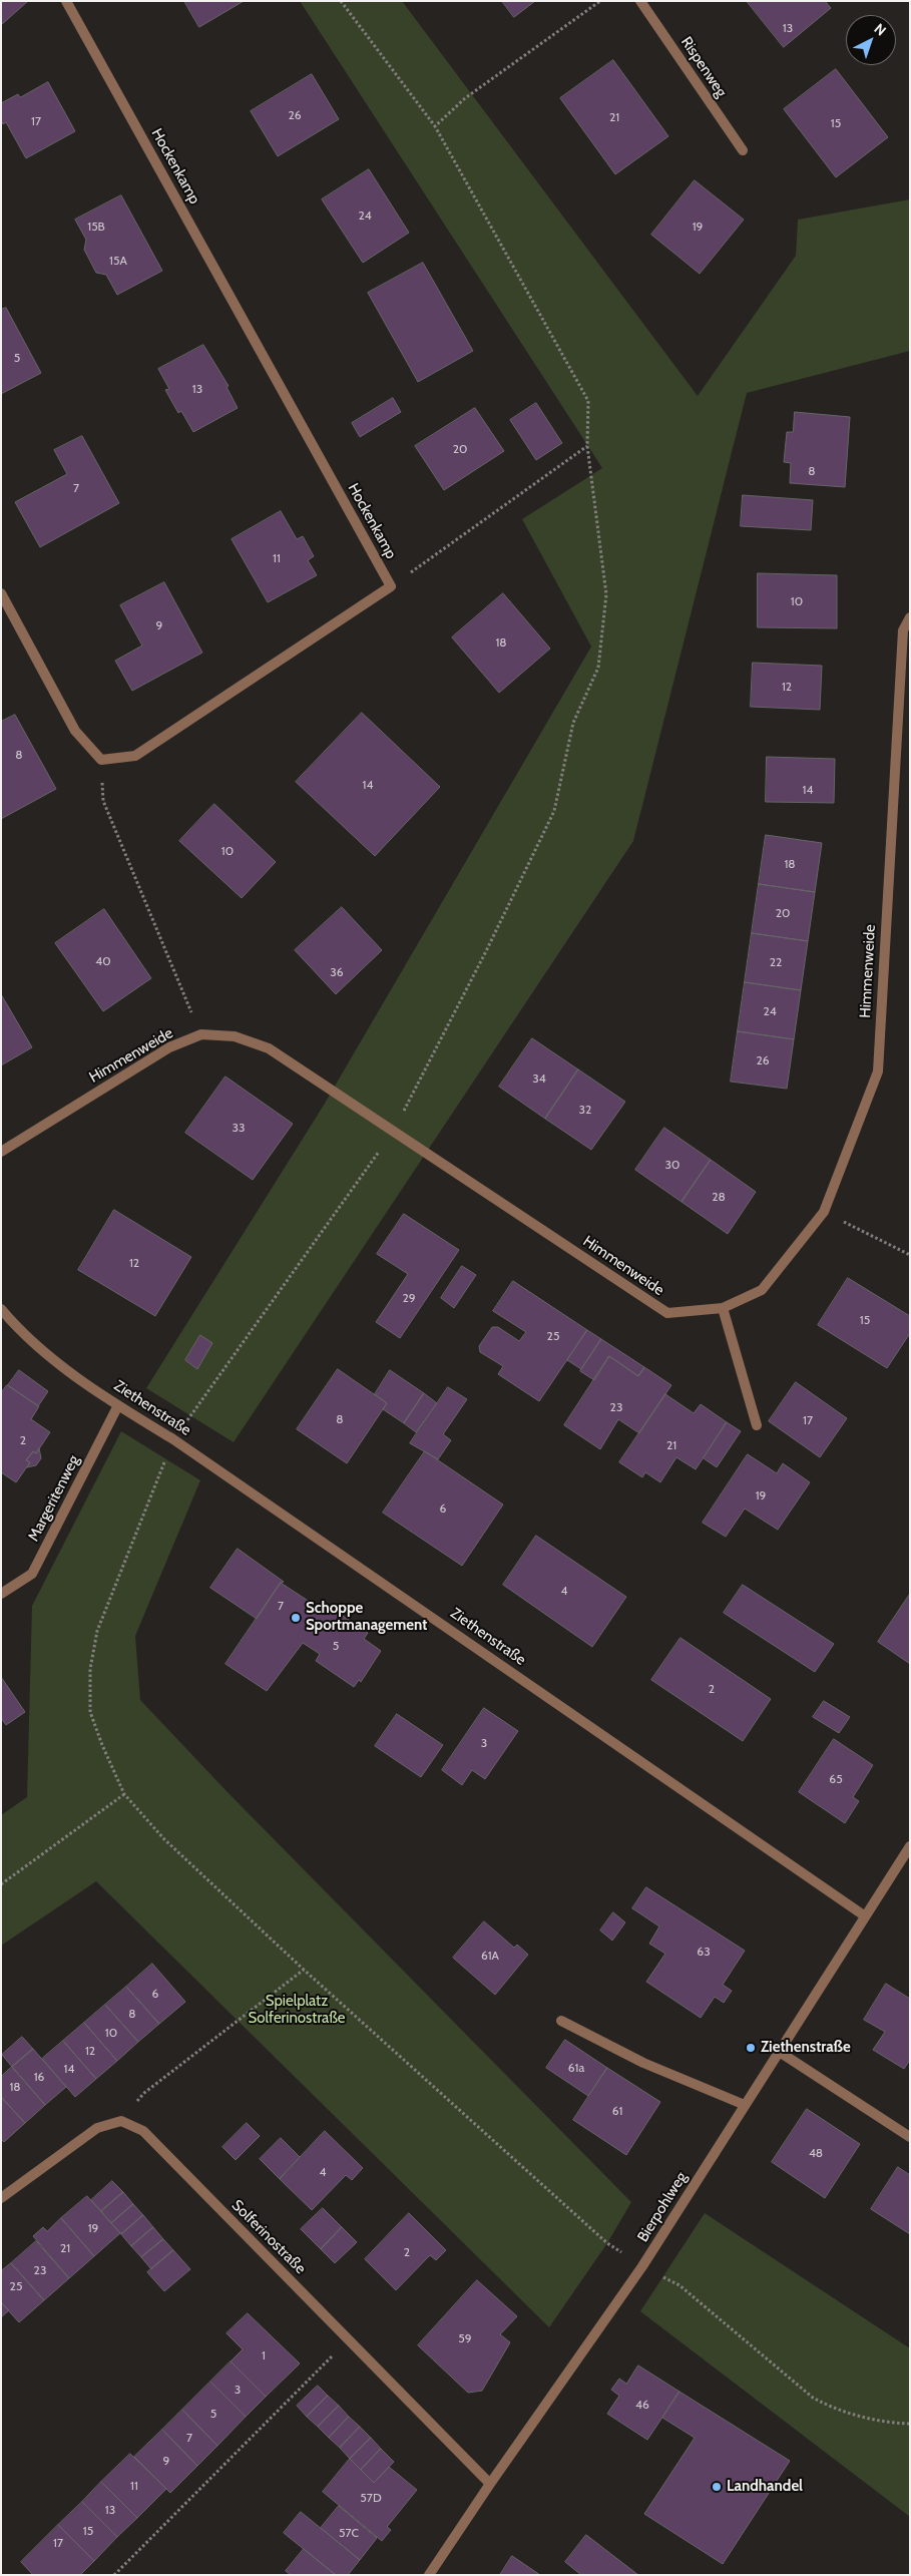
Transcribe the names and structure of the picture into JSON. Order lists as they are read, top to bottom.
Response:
{
  "streets": {
    "street": [
      "Rispenweg",
      "Hockenkamp",
      "Himmenweide",
      "Ziethenstraße",
      "Margeritenweg",
      "Bierpohlweg",
      "Solferinostraße"
    ]
  },
  "crossings": [
    ["Ziethenstraße", "Margeritenweg"],
    ["Ziethenstraße", "Bierpohlweg"],
    ["Bierpohlweg", "Solferinostraße"]
  ],
  "parks": ["Spielplatz Solferinostraße"],
  "places": ["Schoppe Sportmanagement", "Ziethenstraße", "Landhandel"],
  "house_numbers": [
    "13",
    "26",
    "21",
    "17",
    "15",
    "24",
    "15B",
    "19",
    "15A",
    "5",
    "13",
    "20",
    "8",
    "7",
    "11",
    "10",
    "9",
    "18",
    "12",
    "8",
    "14",
    "14",
    "10",
    "18",
    "20",
    "40",
    "22",
    "36",
    "24",
    "26",
    "34",
    "32",
    "33",
    "30",
    "28",
    "12",
    "29",
    "15",
    "25",
    "23",
    "8",
    "17",
    "2",
    "21",
    "19",
    "6",
    "4",
    "7",
    "5",
    "2",
    "3",
    "65",
    "63",
    "61A",
    "6",
    "8",
    "10",
    "12",
    "61a",
    "14",
    "16",
    "18",
    "61",
    "48",
    "4",
    "19",
    "21",
    "2",
    "23",
    "25",
    "59",
    "1",
    "3",
    "46",
    "5",
    "7",
    "9",
    "11",
    "57D",
    "13",
    "15",
    "57C",
    "17"
  ],
  "north": "top right"
}
